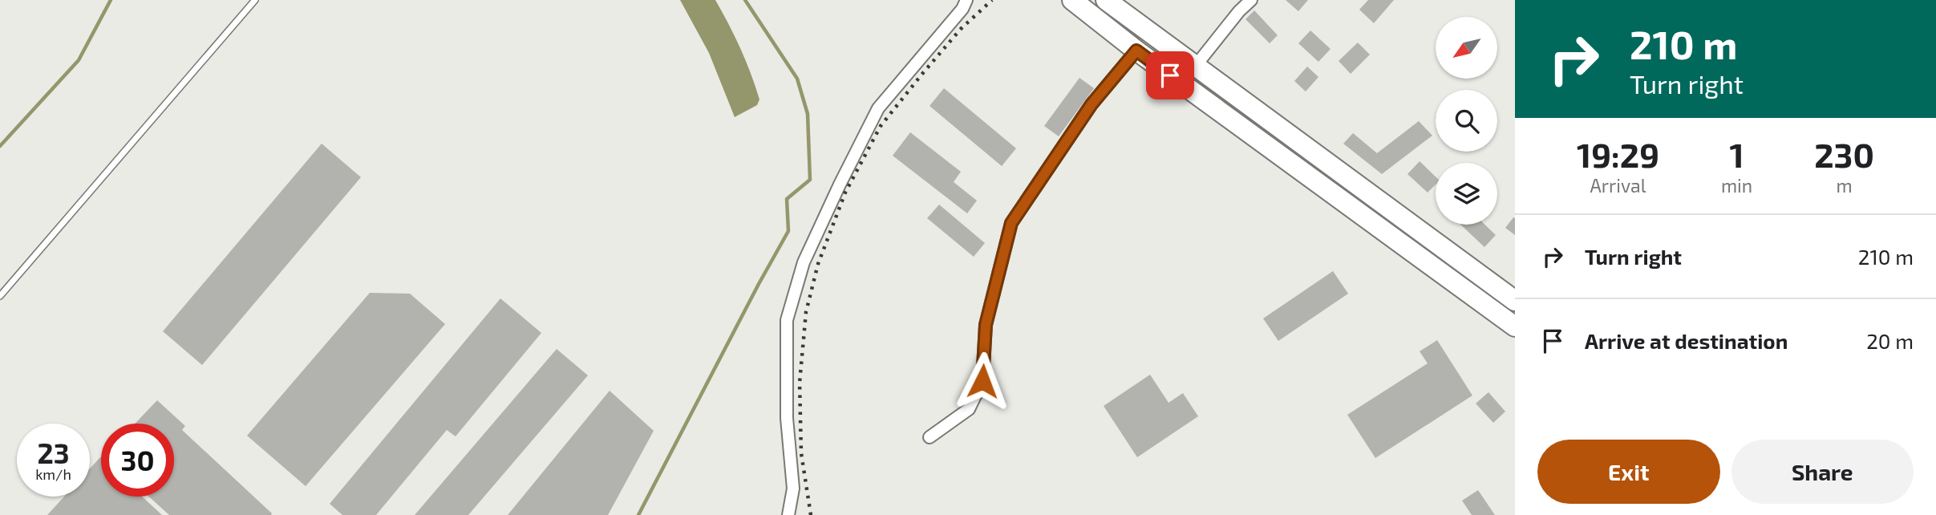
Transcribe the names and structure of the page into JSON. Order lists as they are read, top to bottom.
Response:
{
  "north": "bottom left",
  "page": {
    "turn": ["210 m", "Turn right"],
    "eta": [
      "19:29",
      "Arrival",
      "1",
      "min",
      "230",
      "m"
    ],
    "list": [
      {
        "name": "Turn right",
        "value": "210 m"
      },
      {
        "name": "Arrive at destination",
        "value": "20 m"
      }
    ],
    "speed": "23 km/h",
    "limit": "30",
    "buttons": ["Exit", "Share"]
  }
}
